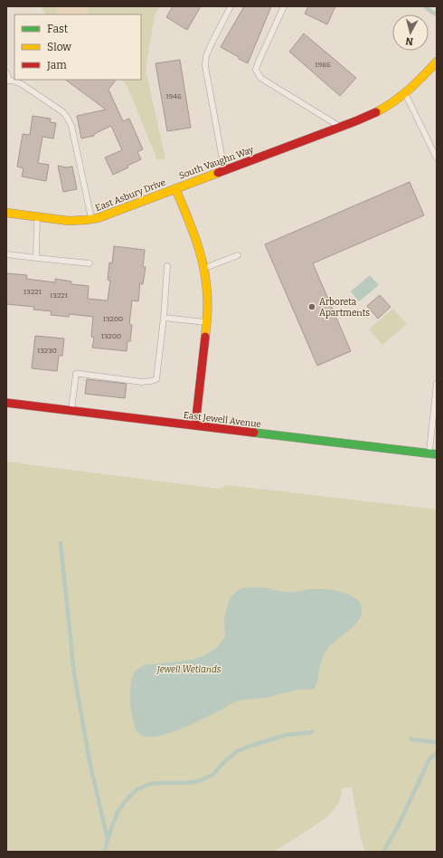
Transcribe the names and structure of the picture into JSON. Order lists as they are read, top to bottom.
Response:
{
  "streets": {
    "street": ["South Vaughn Way", "East Asbury Drive", "East Jewell Avenue"]
  },
  "crossings": [
    ["South Vaughn Way", "East Asbury Drive"],
    ["South Vaughn Way", "East Jewell Avenue"]
  ],
  "parks": ["Jewell Wetlands"],
  "places": ["Arboreta Apartments"],
  "house_numbers": [
    "1986",
    "1946",
    "13221",
    "13221",
    "13200",
    "13200",
    "13230"
  ],
  "legend": ["Fast", "Slow", "Jam"],
  "north": "bottom"
}
